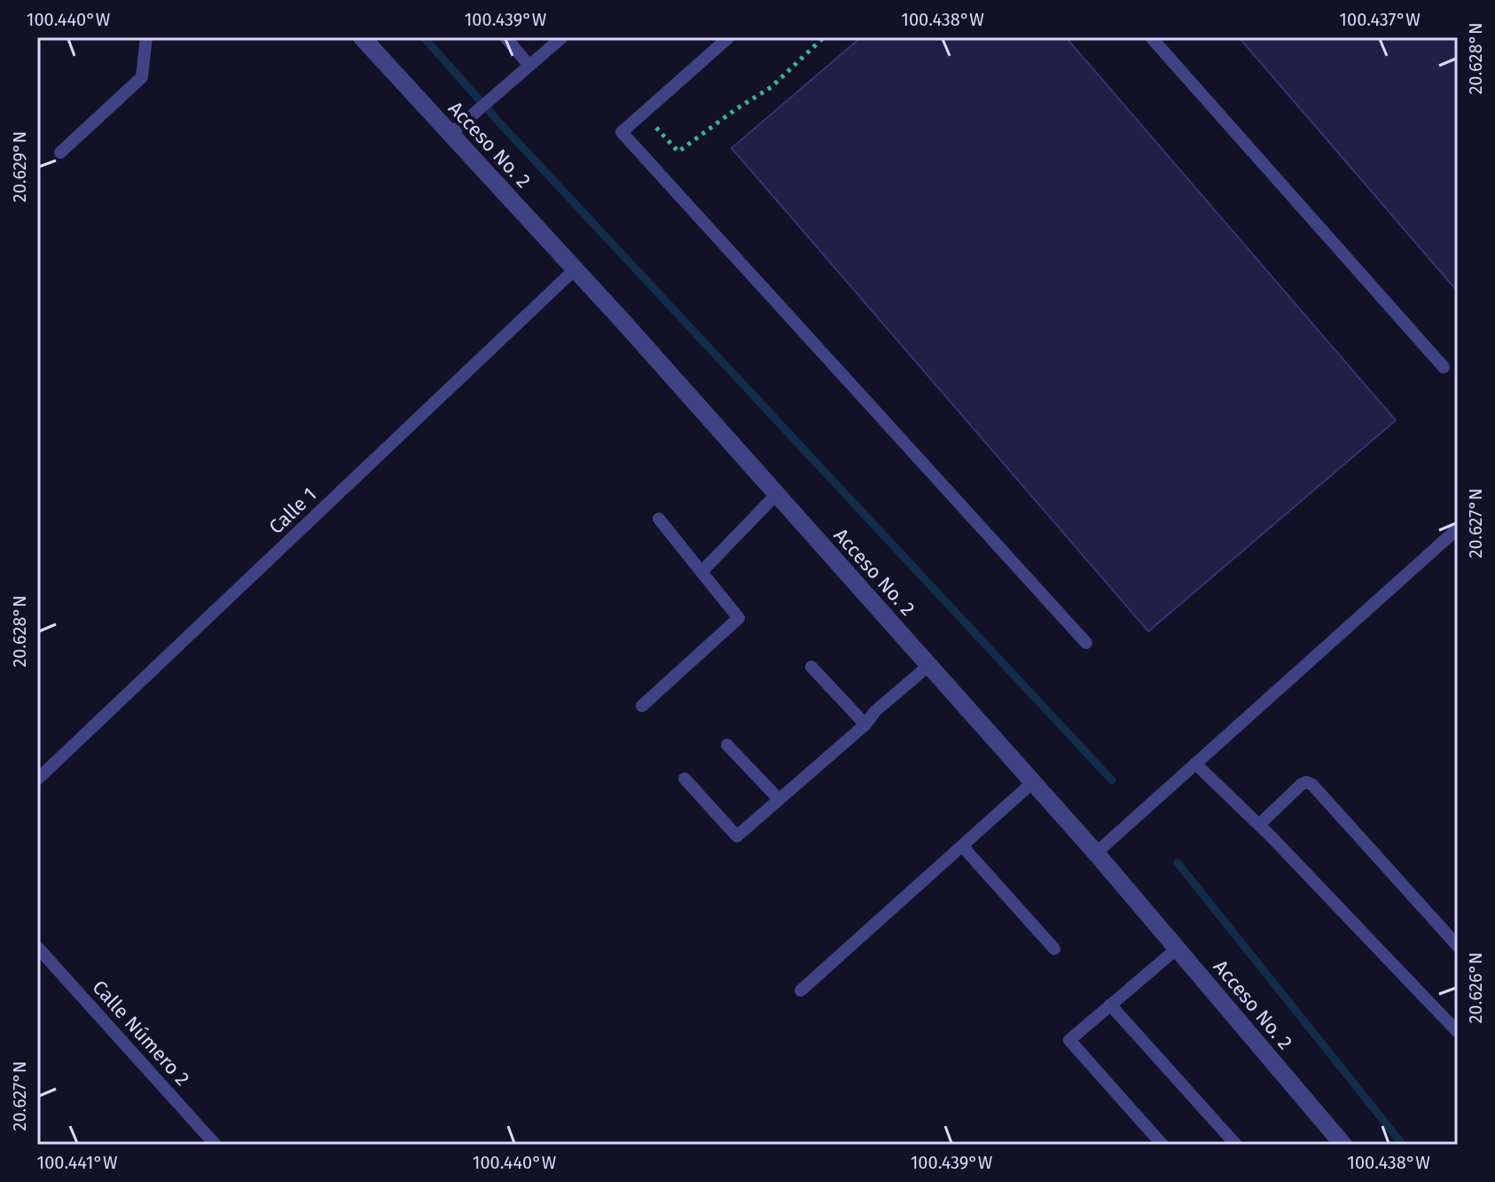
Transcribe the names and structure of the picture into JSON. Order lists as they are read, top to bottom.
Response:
{
  "streets": {
    "street": ["Acceso No. 2"],
    "lane": ["Calle 1", "Calle Número 2"]
  },
  "crossings": [
    ["Acceso No. 2", "Calle 1"]
  ],
  "coordinates": [
    "100.440°W",
    "100.439°W",
    "100.438°W",
    "100.437°W",
    "20.628°N",
    "20.629°N",
    "20.627°N",
    "20.626°N",
    "100.441°W"
  ]
}
